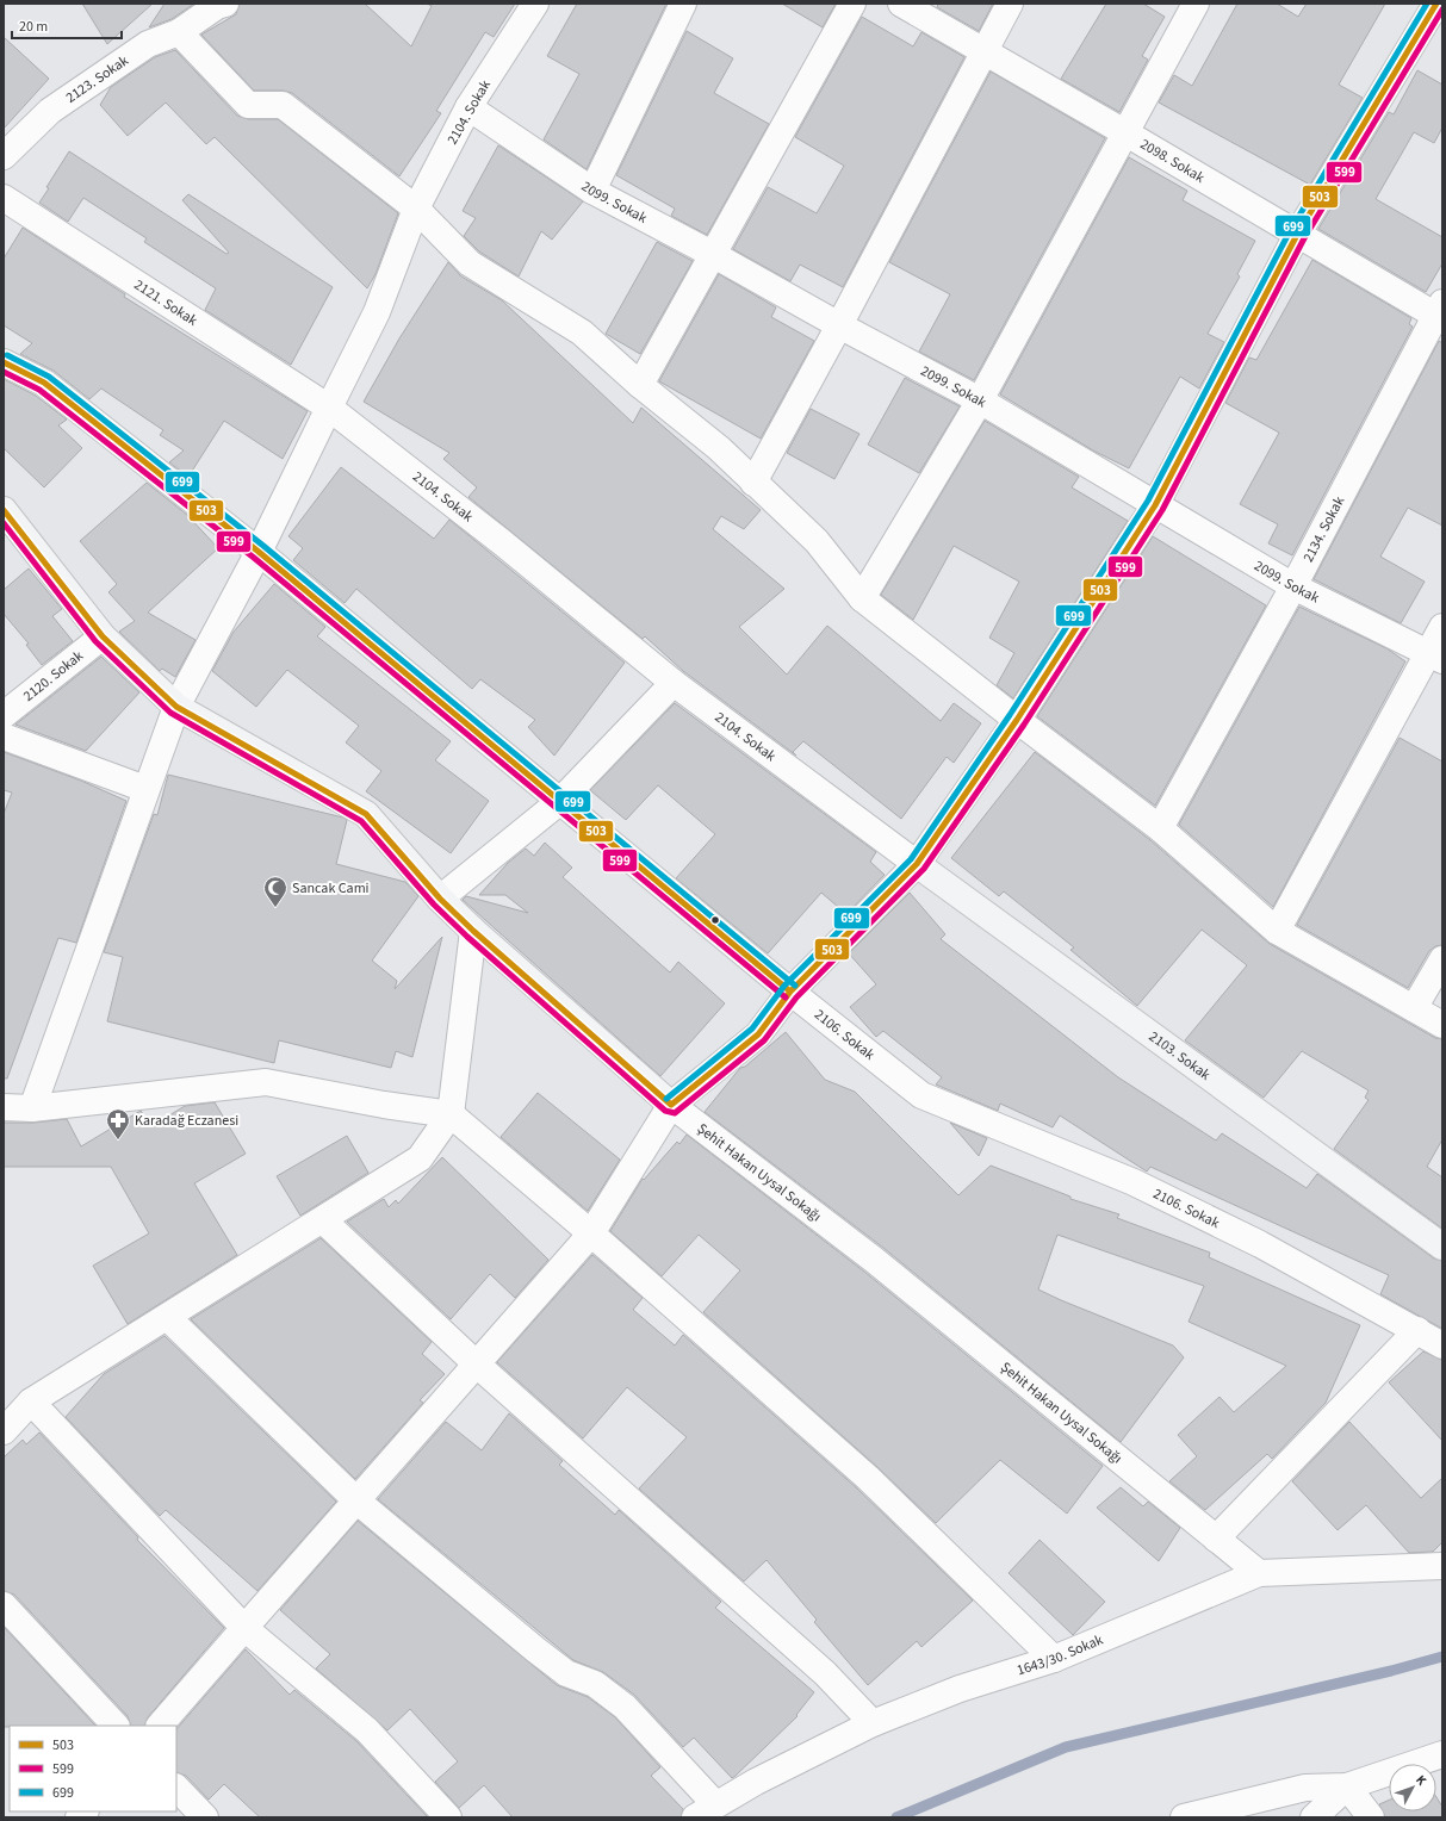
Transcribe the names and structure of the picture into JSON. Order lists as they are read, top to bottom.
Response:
{
  "streets": {
    "main road": ["2106. Sokak", "2103. Sokak", "Şehit Hakan Uysal Sokağı"],
    "street": [
      "2123. Sokak",
      "2104. Sokak",
      "2098. Sokak",
      "2099. Sokak",
      "2121. Sokak",
      "2134. Sokak",
      "2120. Sokak",
      "1643/30. Sokak"
    ]
  },
  "crossings": [
    ["2104. Sokak", "2099. Sokak"],
    ["2104. Sokak", "2121. Sokak"],
    ["2104. Sokak", "2103. Sokak"],
    ["2098. Sokak", "2134. Sokak"],
    ["2099. Sokak", "2134. Sokak"],
    ["2120. Sokak", "Şehit Hakan Uysal Sokağı"],
    ["Şehit Hakan Uysal Sokağı", "1643/30. Sokak"]
  ],
  "places": {
    "mosque": ["Sancak Cami"],
    "pharmacy": ["Karadağ Eczanesi"]
  },
  "lines": ["transit line 503", "transit line 699", "transit line 599"],
  "legend": ["503", "599", "699"],
  "scale_bar": "20 m",
  "north": "top right"
}
